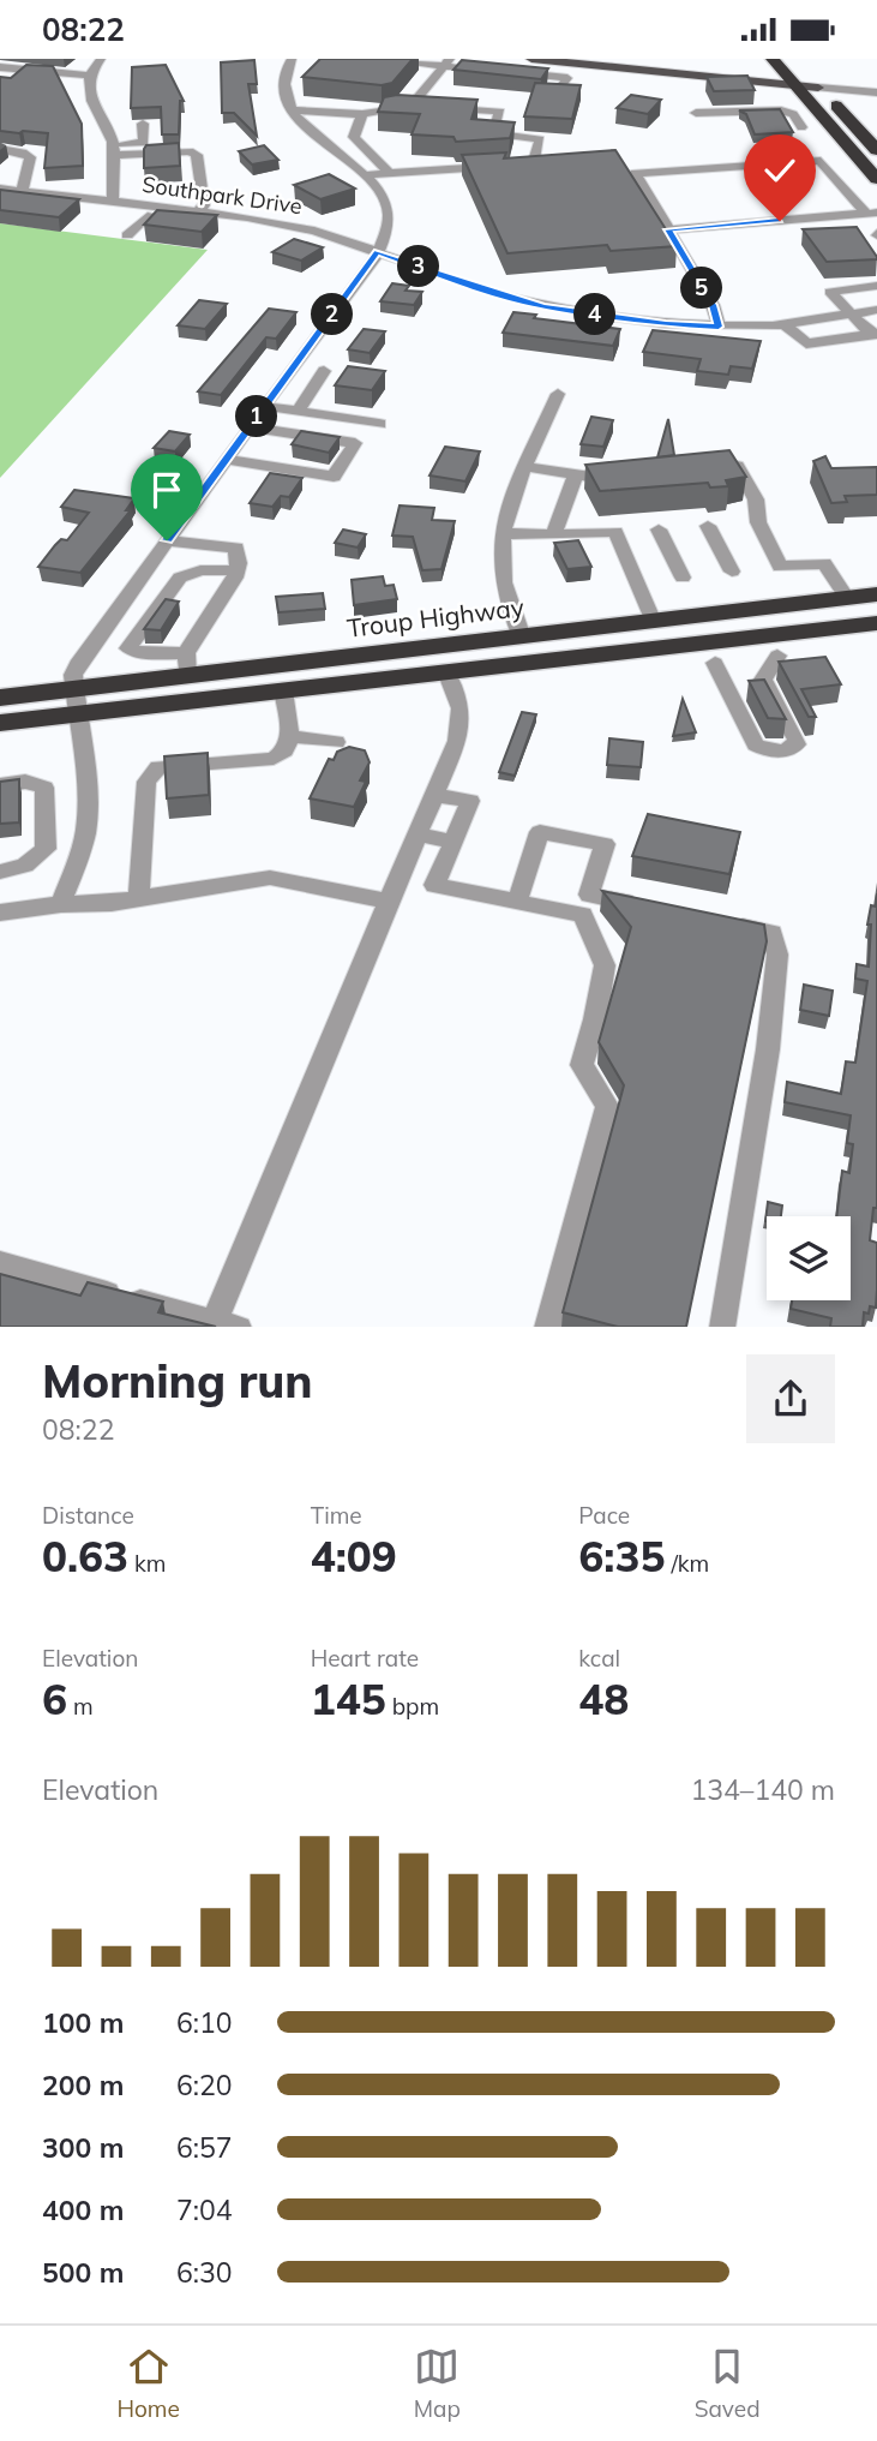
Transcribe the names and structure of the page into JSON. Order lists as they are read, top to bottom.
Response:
{
  "streets": {
    "highway": ["Troup Highway"],
    "street": ["Southpark Drive"]
  },
  "page": {
    "status": "08:22",
    "pins": [
      "3",
      "5",
      "2",
      "4",
      "1"
    ],
    "heading": ["Morning run", "08:22"],
    "stats": [
      ["Distance", "0.63 km"],
      ["Time", "4:09"],
      ["Pace", "6:35 /km"],
      ["Elevation", "6 m"],
      ["Heart rate", "145 bpm"],
      ["kcal", "48"]
    ],
    "chart": ["Elevation", "134–140 m"],
    "list": [
      {
        "name": "100 m",
        "note": "6:10"
      },
      {
        "name": "200 m",
        "note": "6:20"
      },
      {
        "name": "300 m",
        "note": "6:57"
      },
      {
        "name": "400 m",
        "note": "7:04"
      },
      {
        "name": "500 m",
        "note": "6:30"
      }
    ],
    "tabs": ["Home", "Map", "Saved"]
  }
}
